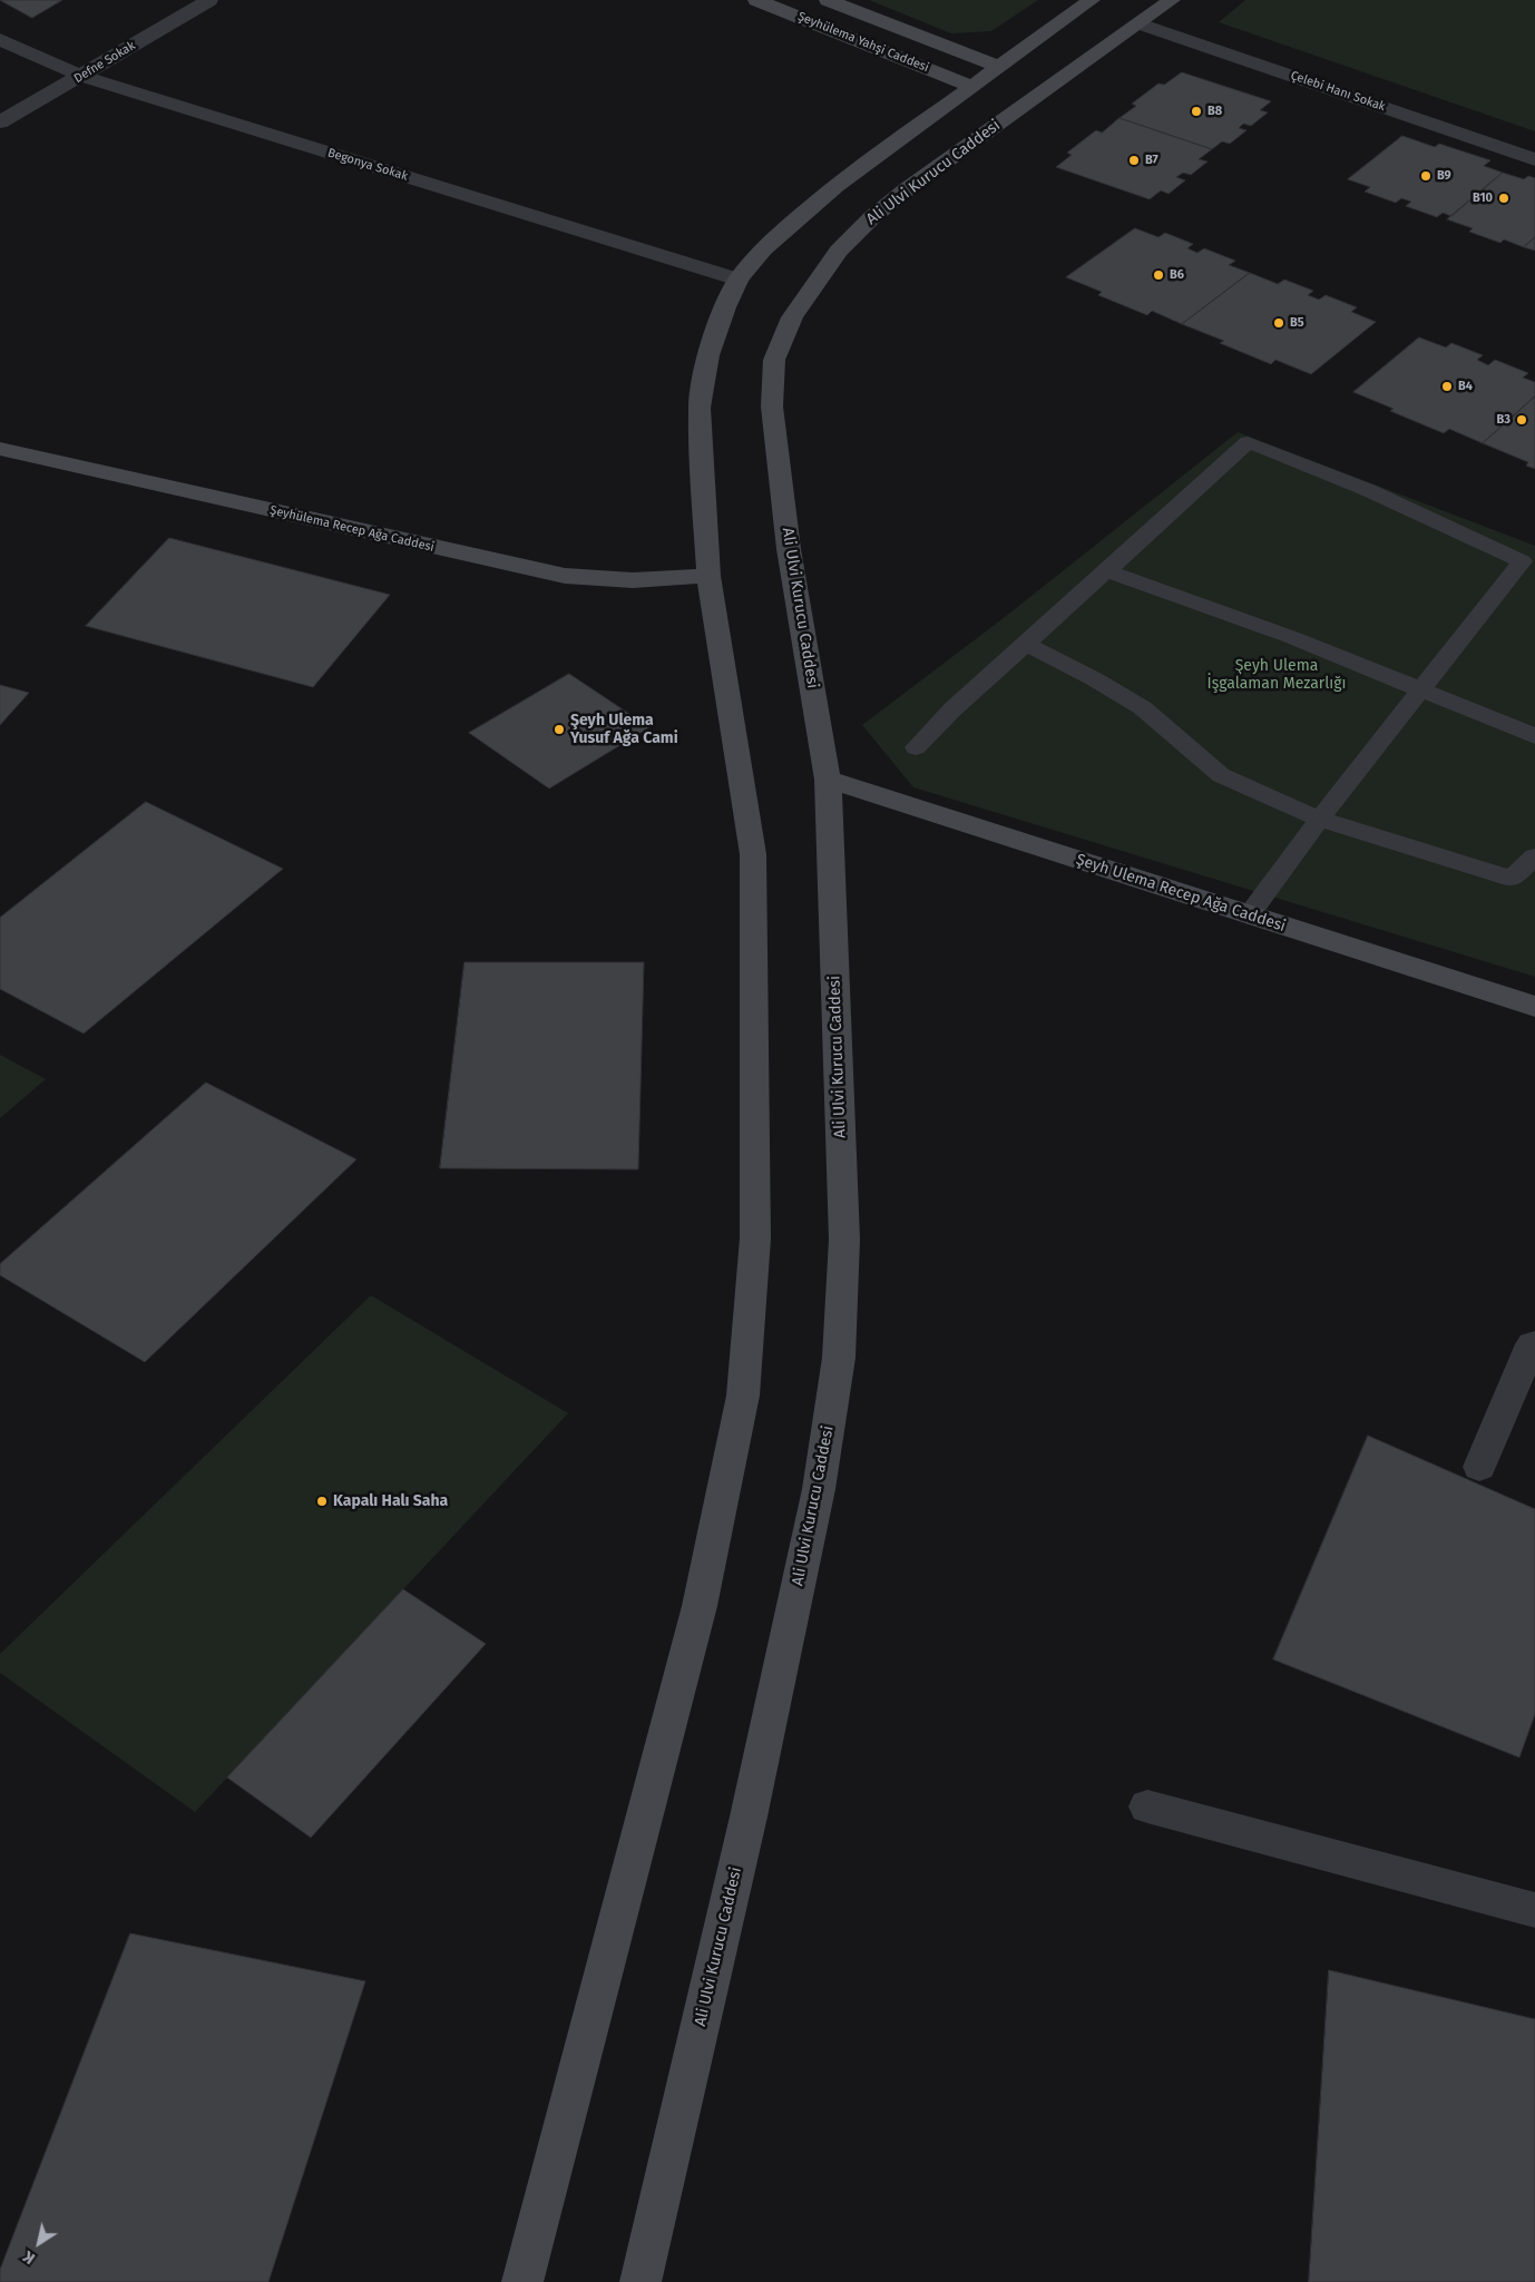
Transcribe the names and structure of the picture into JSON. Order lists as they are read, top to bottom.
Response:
{
  "streets": {
    "main road": [
      "Şeyhülema Yahşi Caddesi",
      "Ali Ulvi Kurucu Caddesi",
      "Şeyhülema Recep Ağa Caddesi",
      "Şeyh Ulema Recep Ağa Caddesi"
    ],
    "street": ["Defne Sokak", "Çelebi Hanı Sokak", "Begonya Sokak"]
  },
  "crossings": [
    ["Defne Sokak", "Begonya Sokak"],
    ["Çelebi Hanı Sokak", "Ali Ulvi Kurucu Caddesi"],
    ["Ali Ulvi Kurucu Caddesi", "Şeyh Ulema Recep Ağa Caddesi"]
  ],
  "parks": ["Şeyh Ulema İşgalaman Mezarlığı"],
  "places": [
    "B8",
    "B7",
    "B9",
    "B10",
    "B6",
    "B5",
    "B4",
    "B3",
    "Şeyh Ulema Yusuf Ağa Cami",
    "Kapalı Halı Saha"
  ],
  "north": "bottom left"
}
